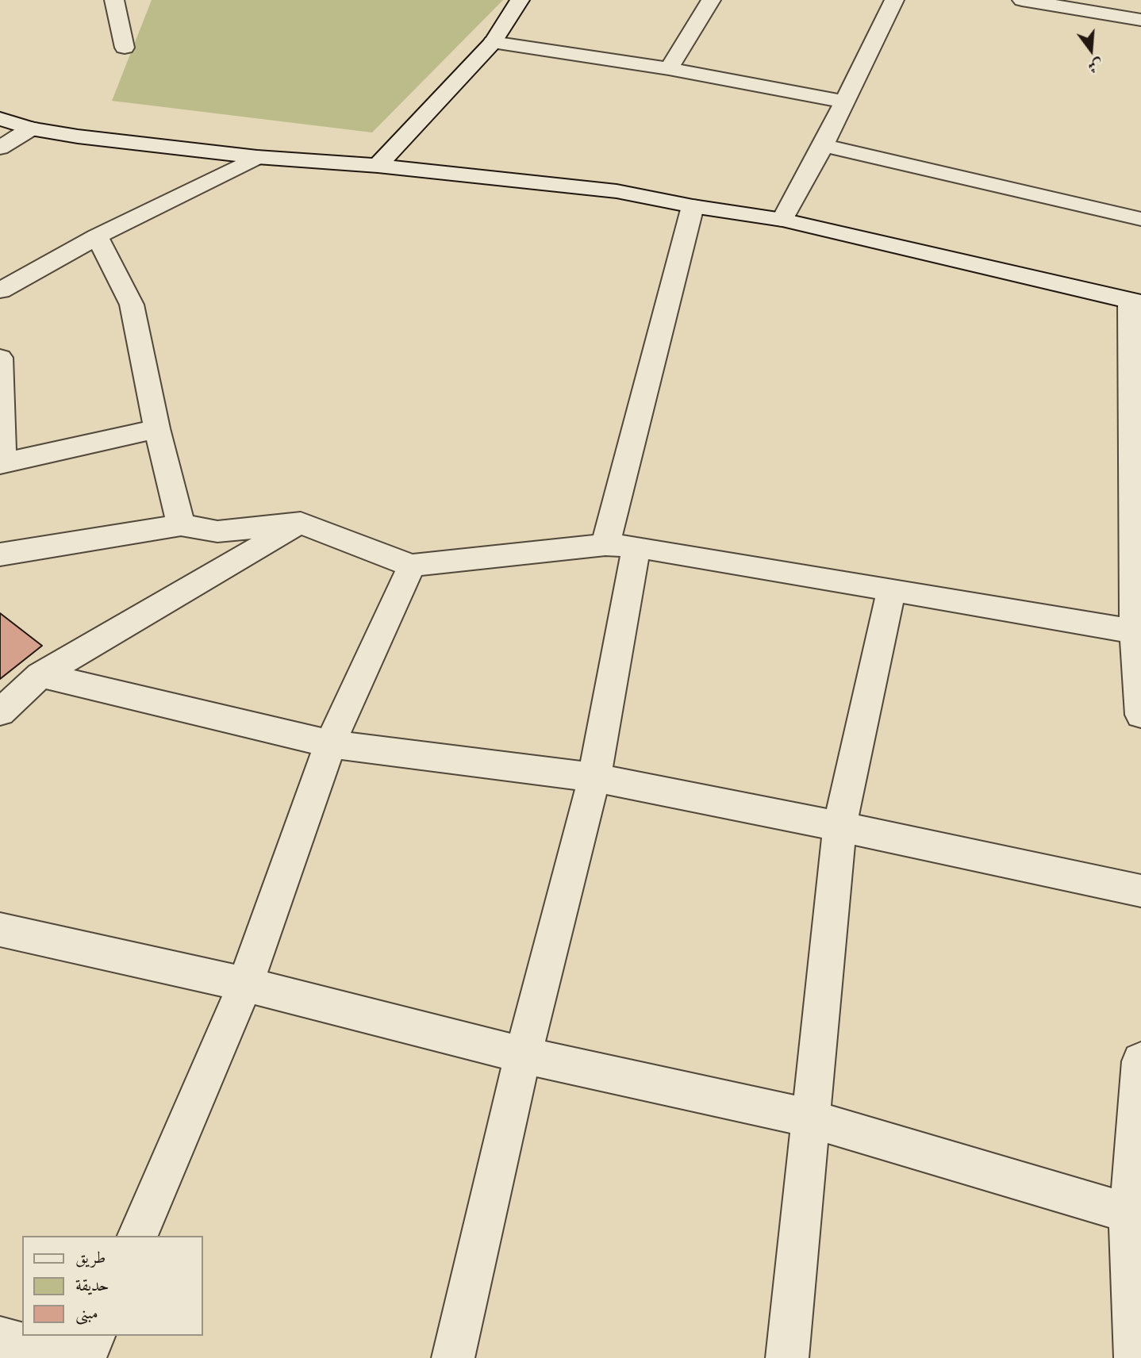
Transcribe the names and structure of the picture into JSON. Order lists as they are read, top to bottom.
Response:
{
  "legend": ["طريق", "حديقة", "مبنى"],
  "north": "bottom"
}
